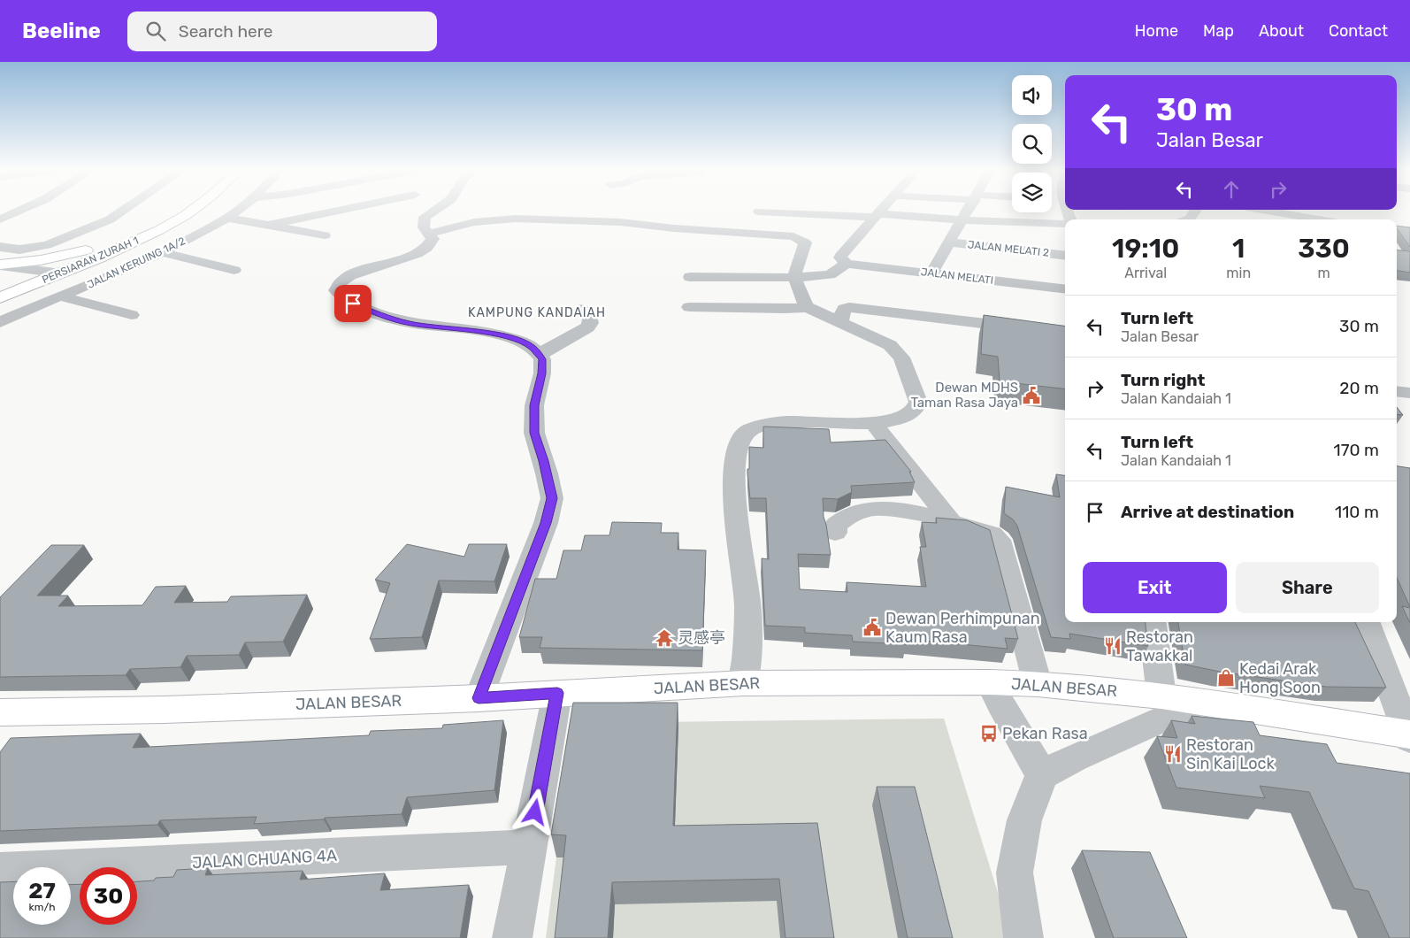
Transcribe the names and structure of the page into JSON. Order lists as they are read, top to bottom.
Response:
{
  "streets": {
    "main road": ["PERSIARAN ZURAH 1", "JALAN BESAR"],
    "street": [
      "JALAN MELATI 2",
      "JALAN KERUING 1A/2",
      "JALAN MELATI",
      "JALAN CHUANG 4A"
    ]
  },
  "districts": ["KAMPUNG KANDAIAH"],
  "places": {
    "public building": ["Dewan MDHS Taman Rasa Jaya", "Dewan Perhimpunan Kaum Rasa"],
    "temple": ["灵感亭"],
    "restaurant": ["Restoran Tawakkal", "Restoran Sin Kai Lock"],
    "shop": ["Kedai Arak Hong Soon"],
    "bus stop": ["Pekan Rasa"]
  },
  "page": {
    "header": "Beeline",
    "search": "Search here",
    "nav": [
      "Home",
      "Map",
      "About",
      "Contact"
    ],
    "turn": ["30 m", "Jalan Besar"],
    "eta": [
      "19:10",
      "Arrival",
      "1",
      "min",
      "330",
      "m"
    ],
    "list": [
      {
        "name": "Turn left",
        "note": "Jalan Besar",
        "value": "30 m"
      },
      {
        "name": "Turn right",
        "note": "Jalan Kandaiah 1",
        "value": "20 m"
      },
      {
        "name": "Turn left",
        "note": "Jalan Kandaiah 1",
        "value": "170 m"
      },
      {
        "name": "Arrive at destination",
        "value": "110 m"
      }
    ],
    "buttons": ["Exit", "Share"],
    "speed": "27 km/h",
    "limit": "30"
  }
}
